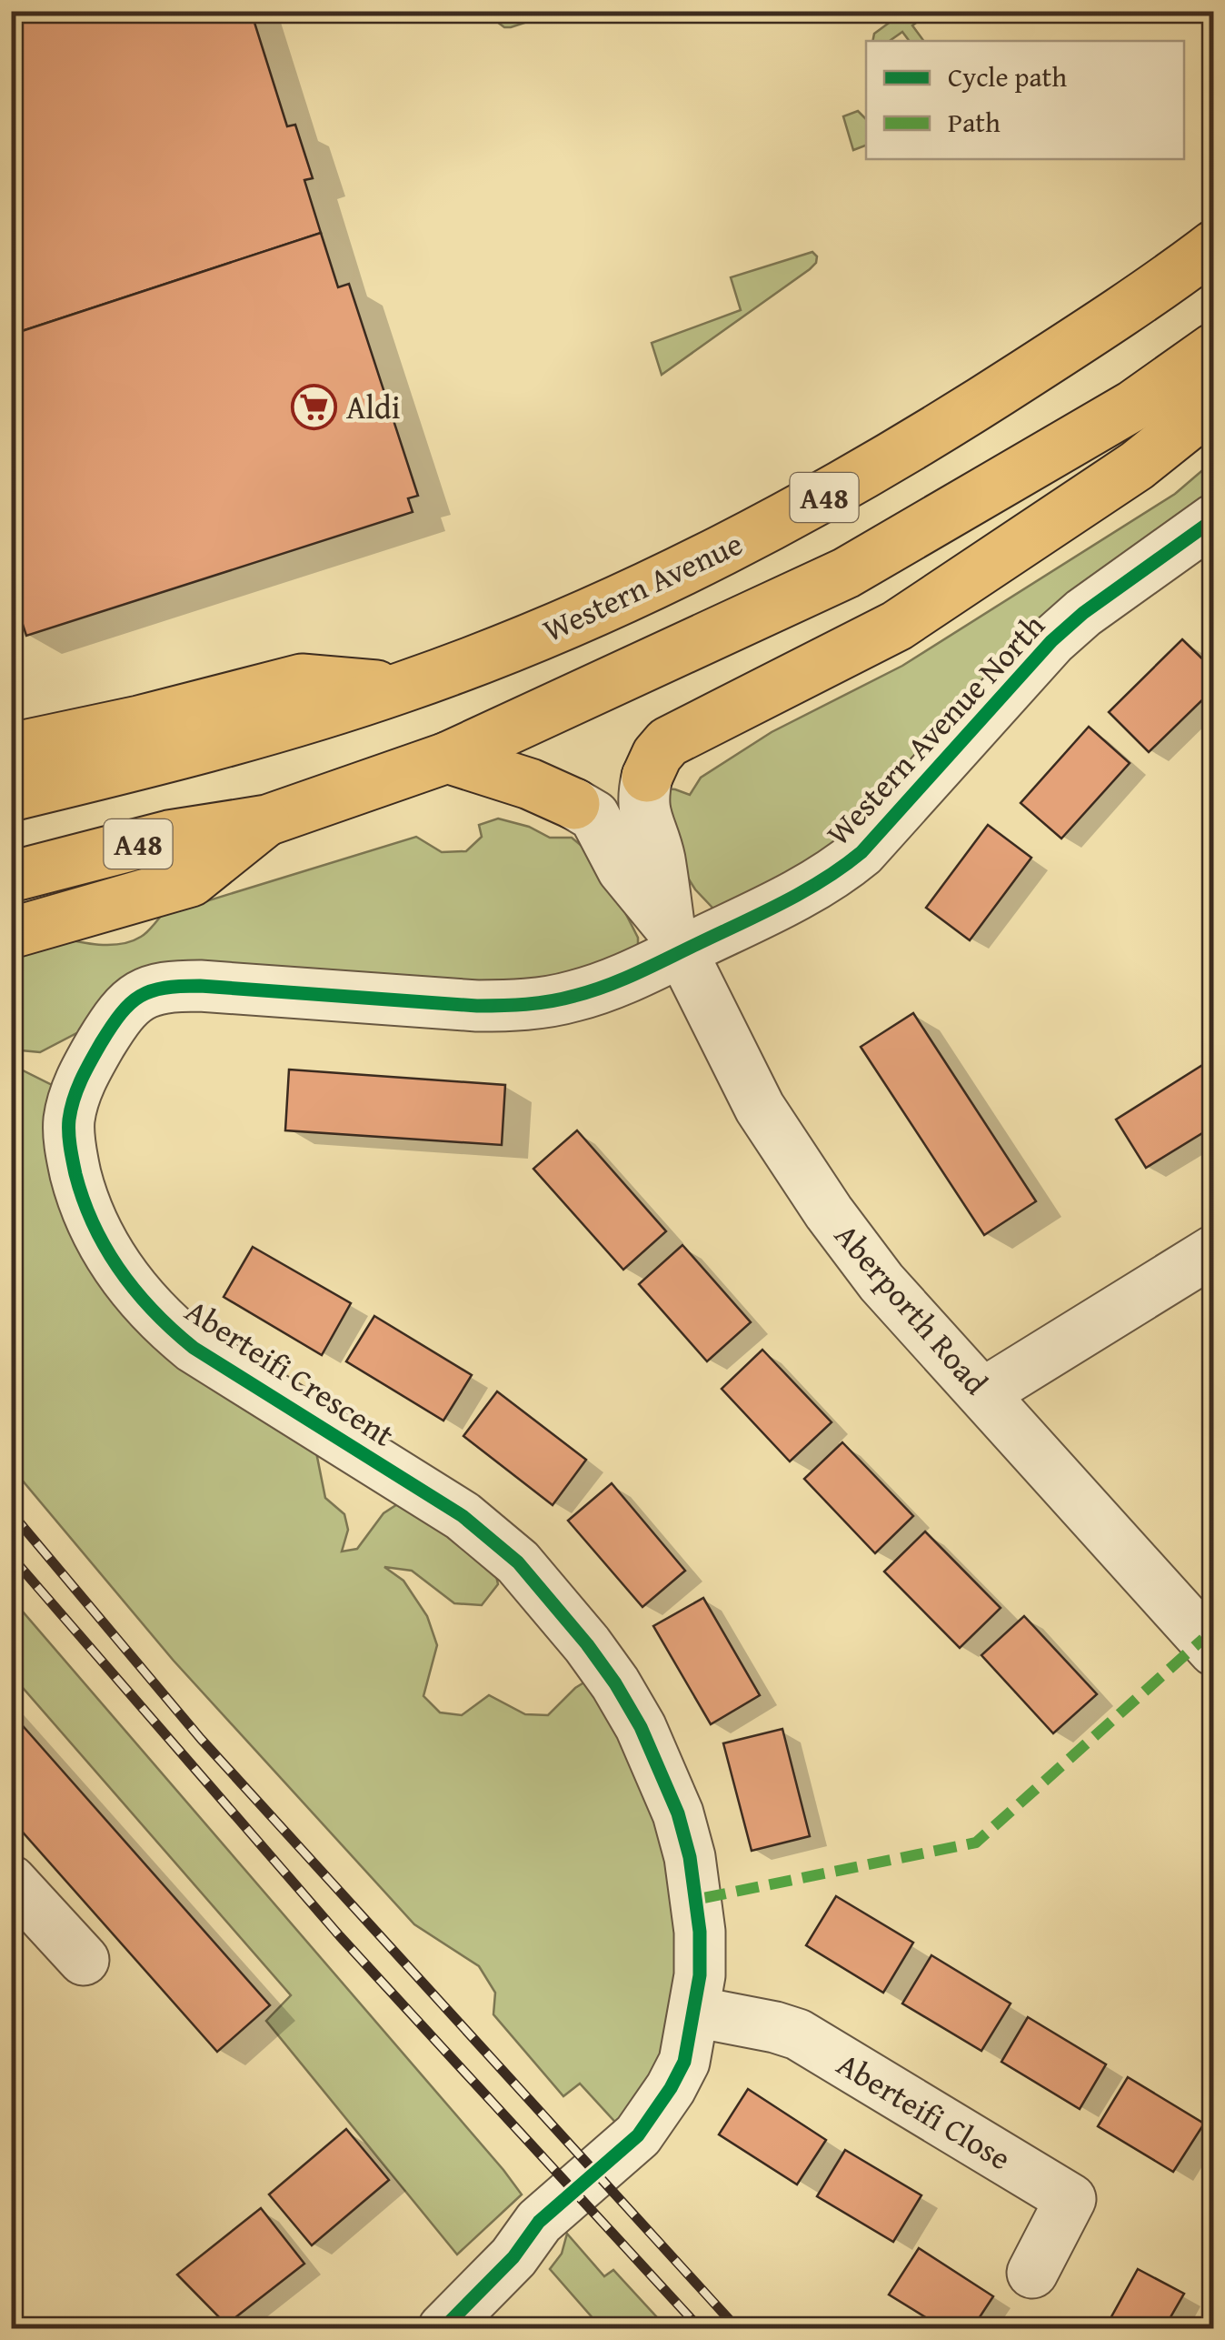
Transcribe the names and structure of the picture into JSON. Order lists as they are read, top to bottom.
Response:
{
  "streets": {
    "highway": ["A48", "Western Avenue"],
    "street": [
      "Western Avenue North",
      "Aberporth Road",
      "Aberteifi Crescent",
      "Aberteifi Close"
    ]
  },
  "crossings": [
    ["Western Avenue North", "Aberporth Road"],
    ["Western Avenue North", "Aberteifi Crescent"],
    ["Aberteifi Crescent", "Aberteifi Close"]
  ],
  "places": {
    "supermarket": ["Aldi"]
  },
  "legend": ["Cycle path", "Path"]
}
